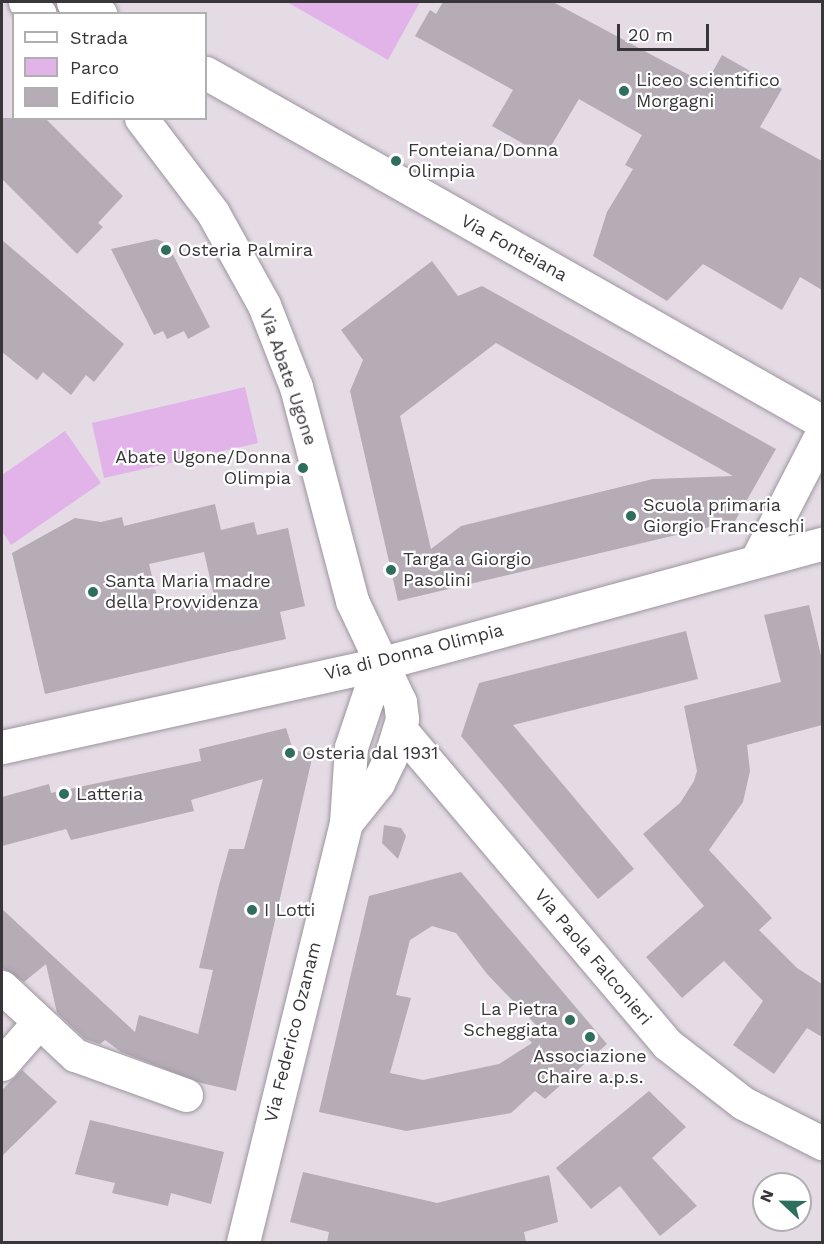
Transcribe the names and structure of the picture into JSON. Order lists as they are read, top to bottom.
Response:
{
  "streets": {
    "street": [
      "Via Fonteiana",
      "Via Abate Ugone",
      "Via di Donna Olimpia",
      "Via Paola Falconieri",
      "Via Federico Ozanam"
    ]
  },
  "crossings": [
    ["Via Abate Ugone", "Via di Donna Olimpia"],
    ["Via Abate Ugone", "Via Paola Falconieri"]
  ],
  "places": [
    "Liceo scientifico Morgagni",
    "Fonteiana/Donna Olimpia",
    "Osteria Palmira",
    "Abate Ugone/Donna Olimpia",
    "Scuola primaria Giorgio Franceschi",
    "Targa a Giorgio Pasolini",
    "Santa Maria madre della Provvidenza",
    "Osteria dal 1931",
    "Latteria",
    "I Lotti",
    "La Pietra Scheggiata",
    "Associazione Chaire a.p.s."
  ],
  "legend": ["Strada", "Parco", "Edificio"],
  "scale_bar": "20 m",
  "north": "left"
}
